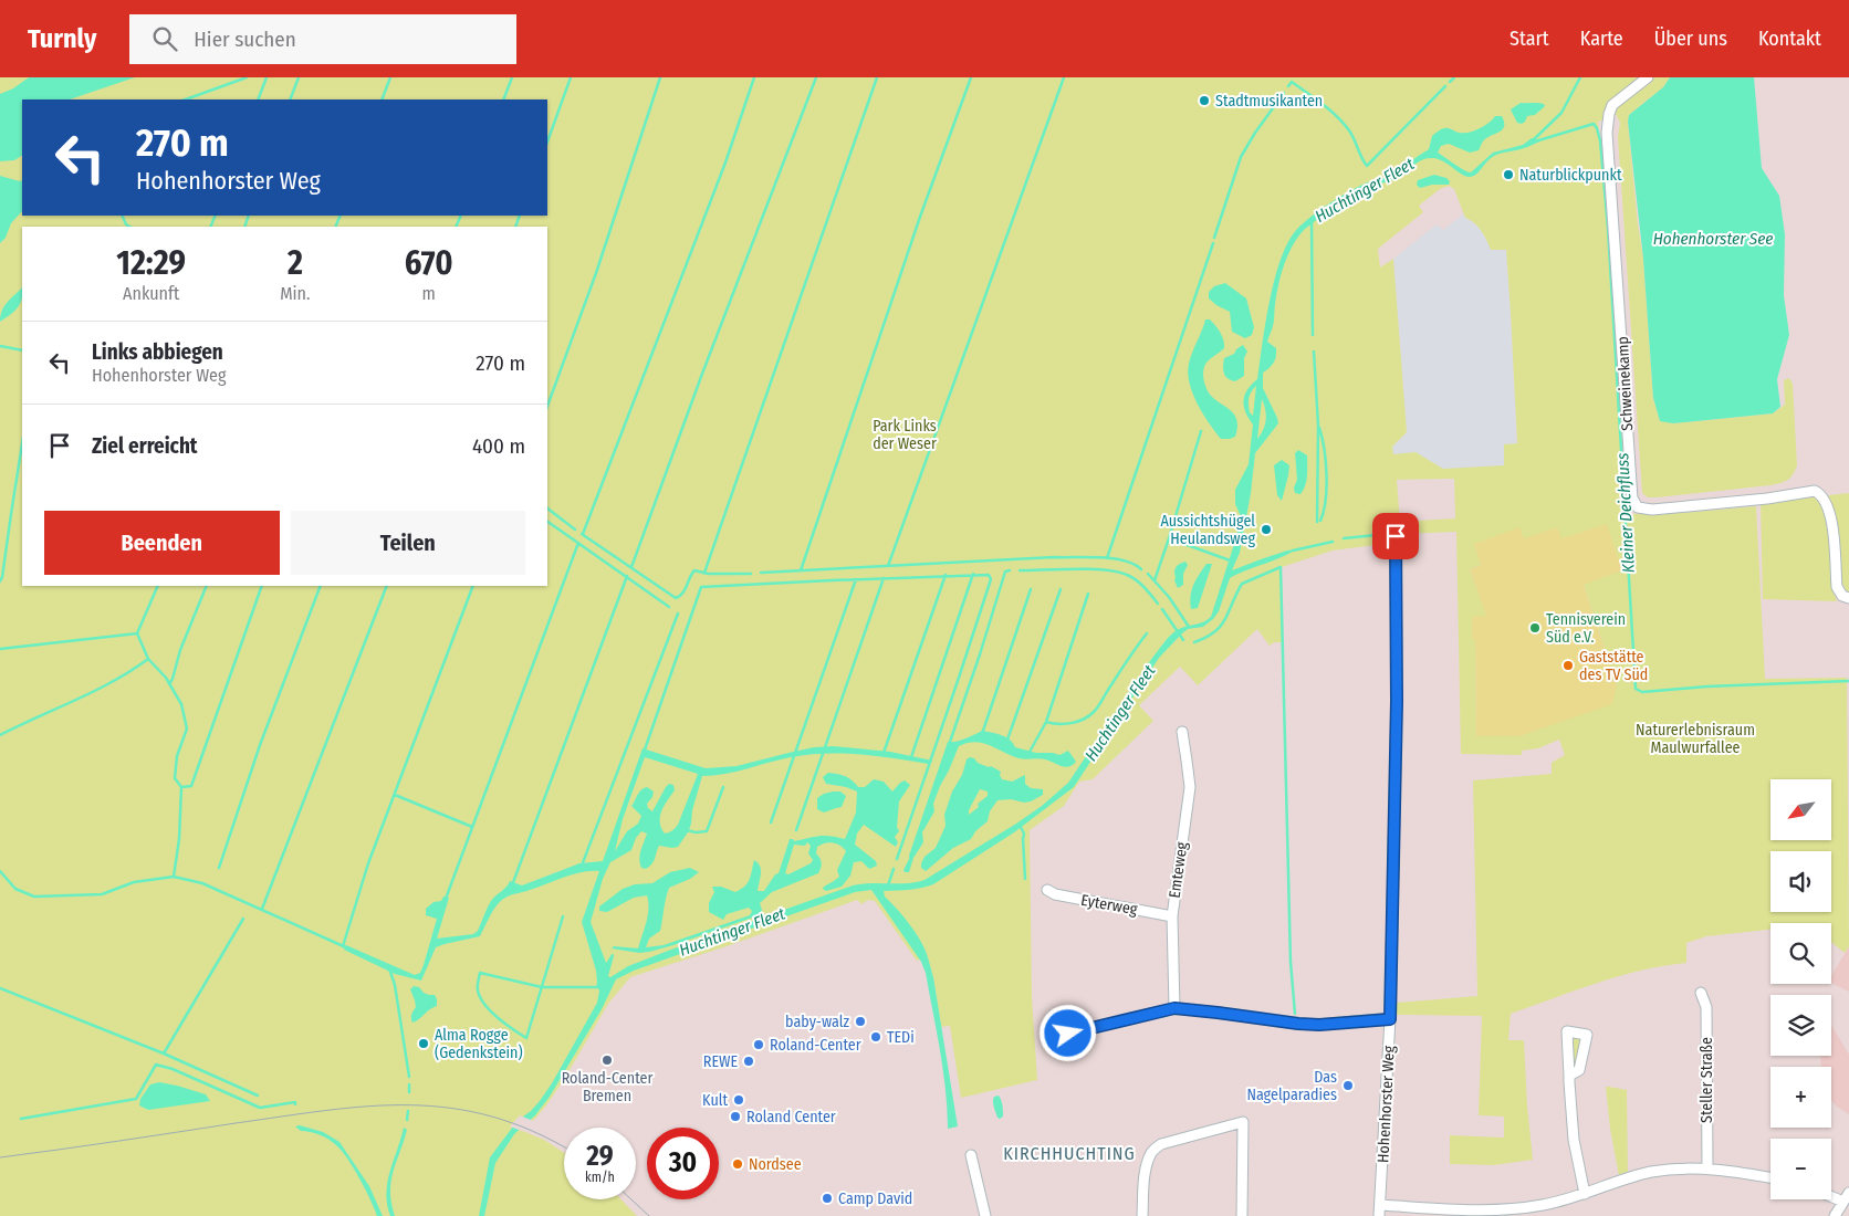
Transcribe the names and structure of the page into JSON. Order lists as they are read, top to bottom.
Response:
{
  "streets": {
    "street": [
      "Schweinekamp",
      "Emteweg",
      "Eyterweg",
      "Steller Straße",
      "Hohenhorster Weg"
    ]
  },
  "crossings": [
    ["Emteweg", "Eyterweg"]
  ],
  "districts": ["KIRCHHUCHTING"],
  "water": ["Huchtinger Fleet", "Hohenhorster See", "Kleiner Deichfluss"],
  "parks": ["Park Links der Weser", "Naturerlebnisraum Maulwurfallee"],
  "places": [
    "Stadtmusikanten",
    "Naturblickpunkt",
    "Aussichtshügel Heulandsweg",
    "Tennisverein Süd e.V.",
    "Gaststätte des TV Süd",
    "baby-walz",
    "TEDi",
    "Alma Rogge (Gedenkstein)",
    "Roland-Center",
    "Roland-Center Bremen",
    "REWE",
    "Das Nagelparadies",
    "Kult",
    "Roland Center",
    "Nordsee",
    "Camp David"
  ],
  "north": "bottom left",
  "page": {
    "header": "Turnly",
    "search": "Hier suchen",
    "nav": [
      "Start",
      "Karte",
      "Über uns",
      "Kontakt"
    ],
    "turn": ["270 m", "Hohenhorster Weg"],
    "eta": [
      "12:29",
      "Ankunft",
      "2",
      "Min.",
      "670",
      "m"
    ],
    "list": [
      {
        "name": "Links abbiegen",
        "note": "Hohenhorster Weg",
        "value": "270 m"
      },
      {
        "name": "Ziel erreicht",
        "value": "400 m"
      }
    ],
    "buttons": ["Beenden", "Teilen"],
    "map_buttons": ["+", "−"],
    "speed": "29 km/h",
    "limit": "30"
  }
}
